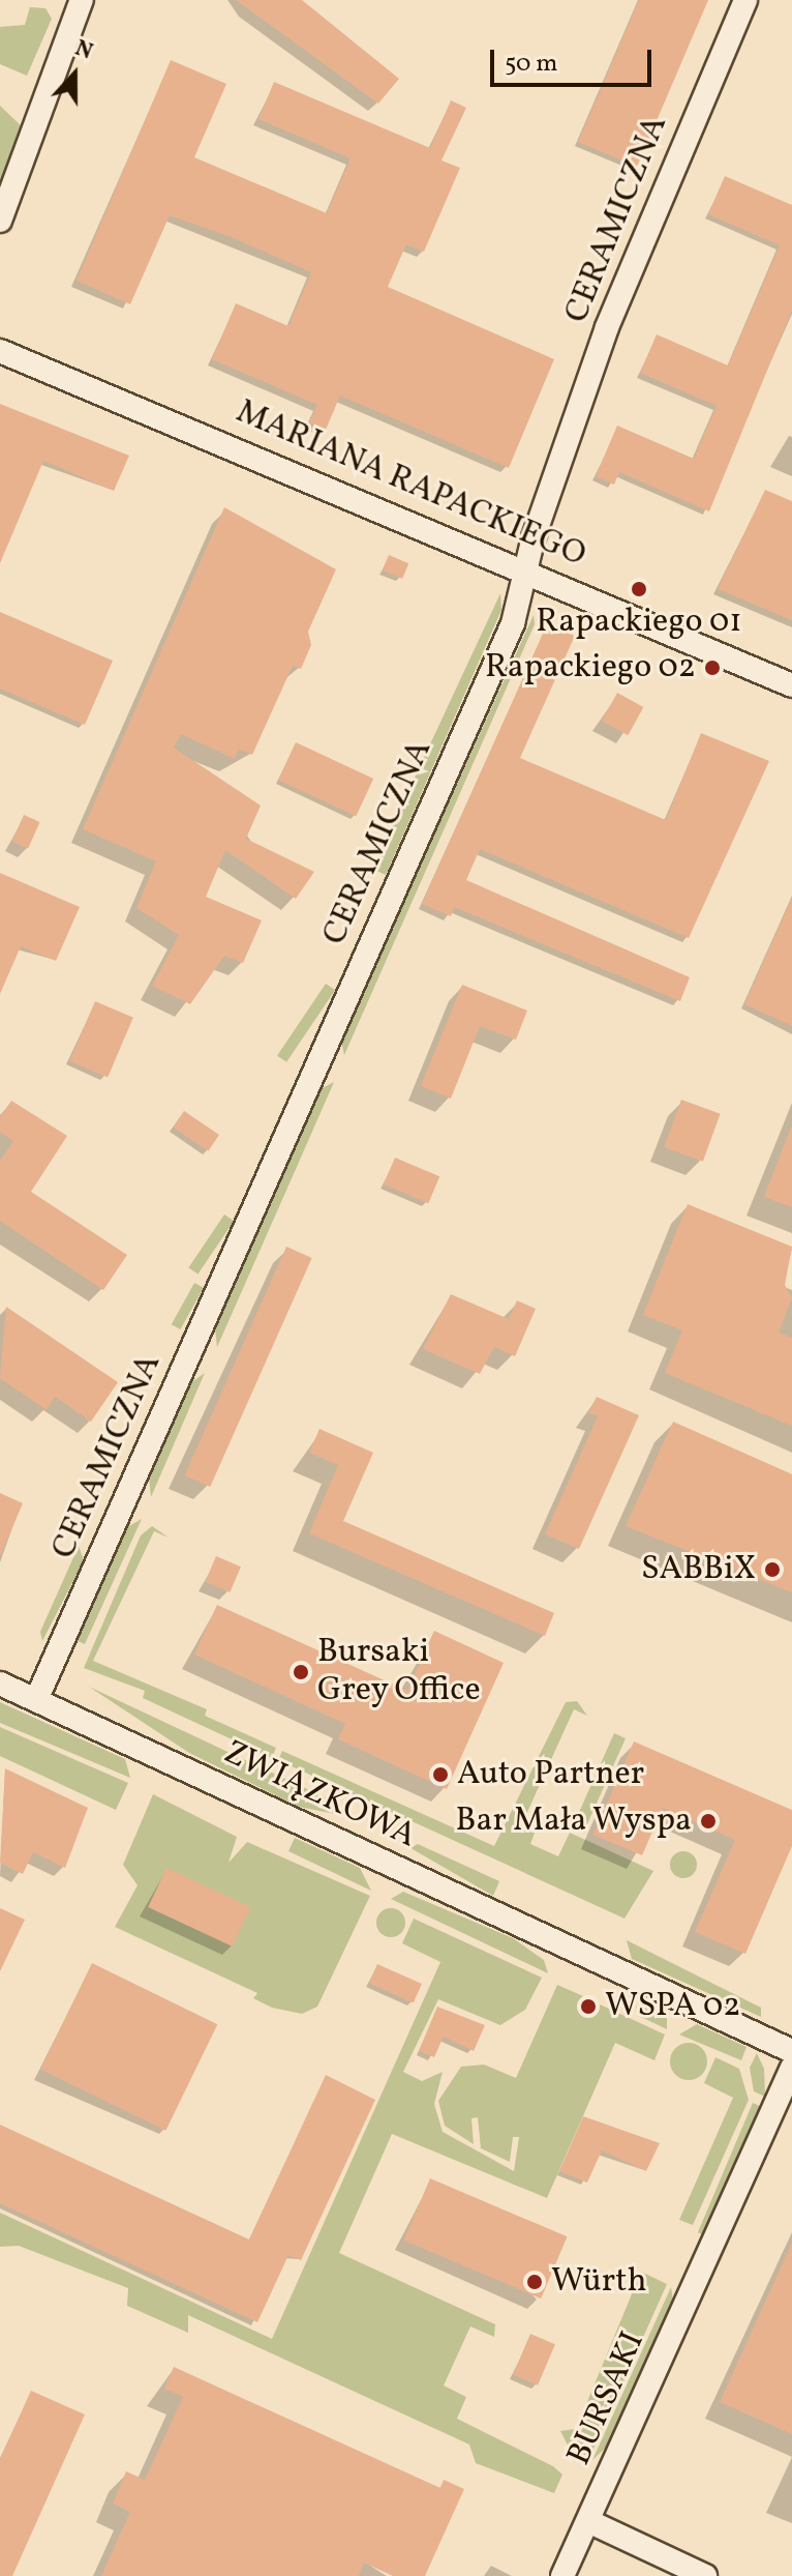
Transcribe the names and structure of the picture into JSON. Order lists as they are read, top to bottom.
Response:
{
  "streets": {
    "street": [
      "CERAMICZNA",
      "MARIANA RAPACKIEGO",
      "ZWIĄZKOWA",
      "BURSAKI"
    ]
  },
  "crossings": [
    ["CERAMICZNA", "MARIANA RAPACKIEGO"],
    ["CERAMICZNA", "ZWIĄZKOWA"]
  ],
  "places": [
    "Rapackiego 01",
    "Rapackiego 02",
    "SABBiX",
    "Bursaki Grey Office",
    "Auto Partner",
    "Bar Mała Wyspa",
    "WSPA 02",
    "Würth"
  ],
  "scale_bar": "50 m",
  "north": "top"
}
